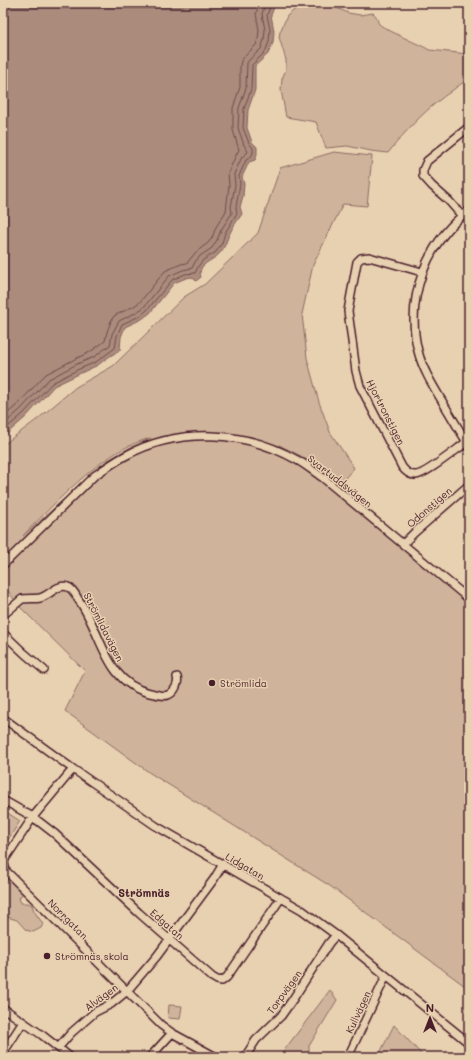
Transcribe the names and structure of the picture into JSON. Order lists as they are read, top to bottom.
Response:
{
  "streets": {
    "street": [
      "Hjortronstigen",
      "Svartuddsvägen",
      "Odonstigen",
      "Strömlidavägen",
      "Lidgatan",
      "Norrgatan",
      "Edgatan",
      "Torpvägen",
      "Alvägen",
      "Kullvägen"
    ]
  },
  "crossings": [
    ["Svartuddsvägen", "Odonstigen"],
    ["Lidgatan", "Norrgatan"],
    ["Lidgatan", "Edgatan"],
    ["Lidgatan", "Torpvägen"],
    ["Lidgatan", "Alvägen"],
    ["Lidgatan", "Kullvägen"],
    ["Norrgatan", "Edgatan"],
    ["Norrgatan", "Alvägen"],
    ["Edgatan", "Alvägen"]
  ],
  "districts": ["Strömnäs"],
  "places": ["Strömlida", "Strömnäs skola"],
  "north": "top"
}
